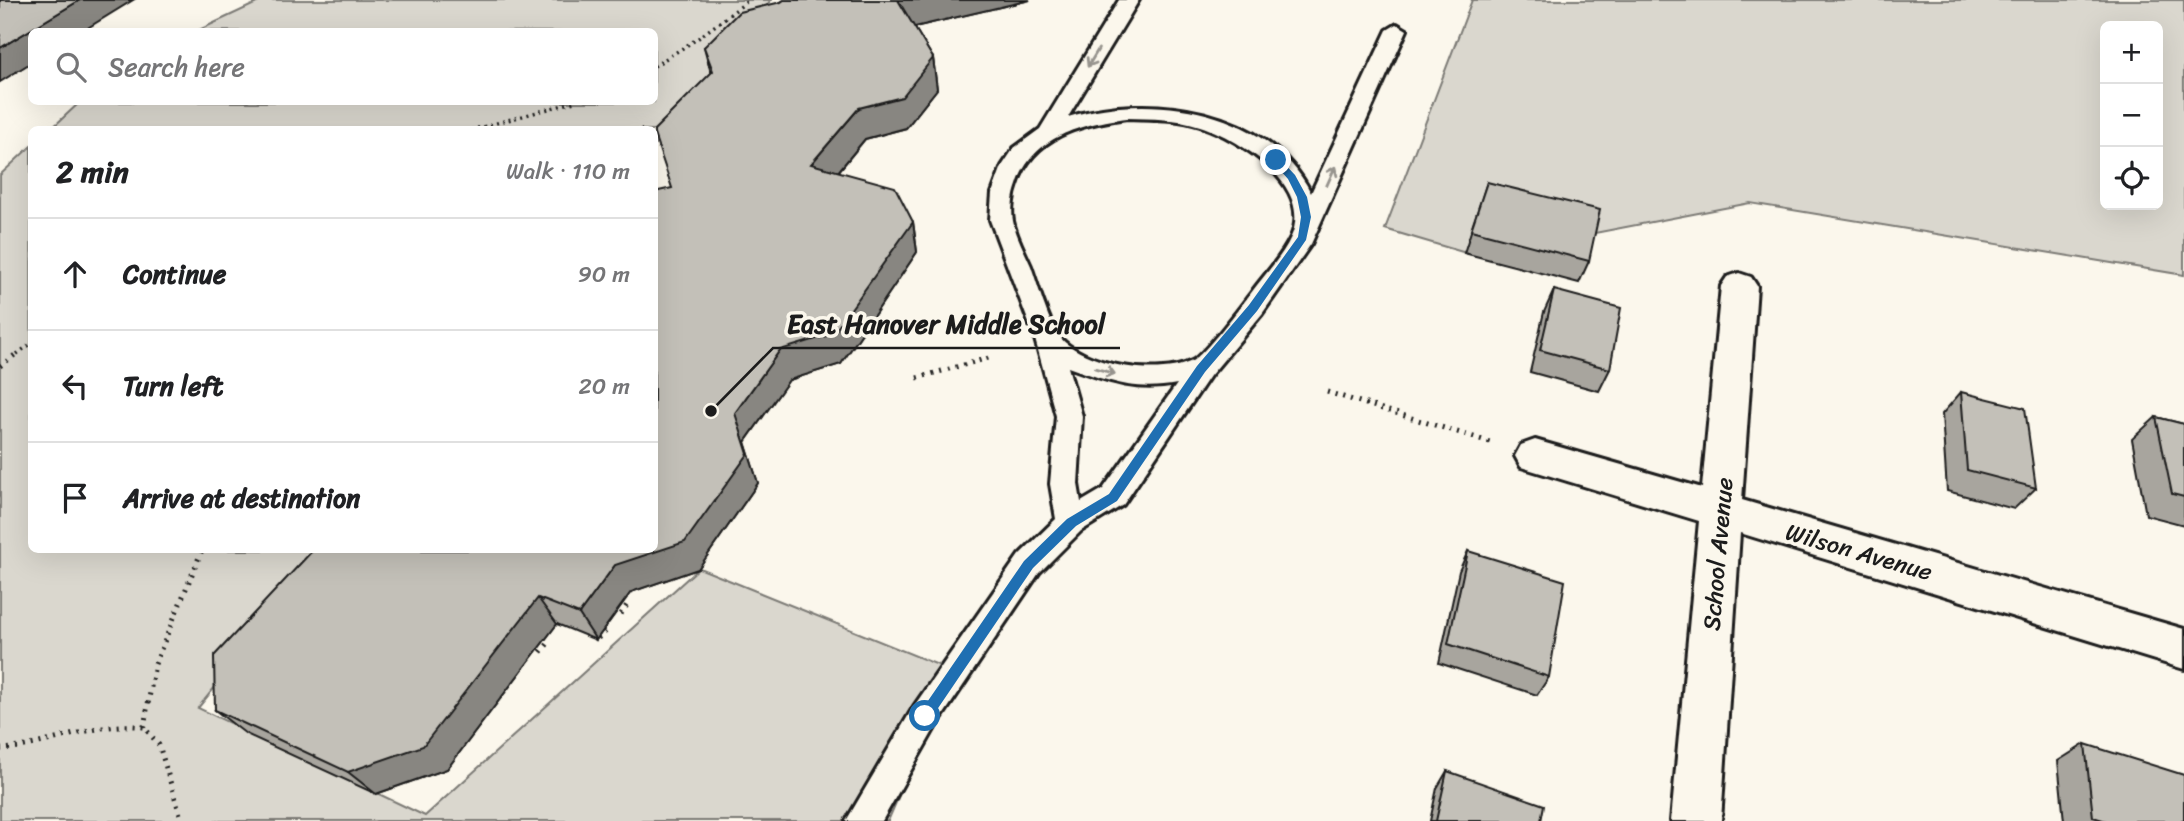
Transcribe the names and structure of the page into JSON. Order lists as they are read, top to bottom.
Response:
{
  "streets": {
    "street": ["Wilson Avenue", "School Avenue"]
  },
  "crossings": [
    ["Wilson Avenue", "School Avenue"]
  ],
  "places": ["East Hanover Middle School"],
  "page": {
    "map_buttons": ["+", "−"],
    "search": "Search here",
    "heading": ["2 min", "Walk · 110 m"],
    "list": [
      ["Continue", "90 m"],
      ["Turn left", "20 m"],
      "Arrive at destination"
    ]
  }
}
